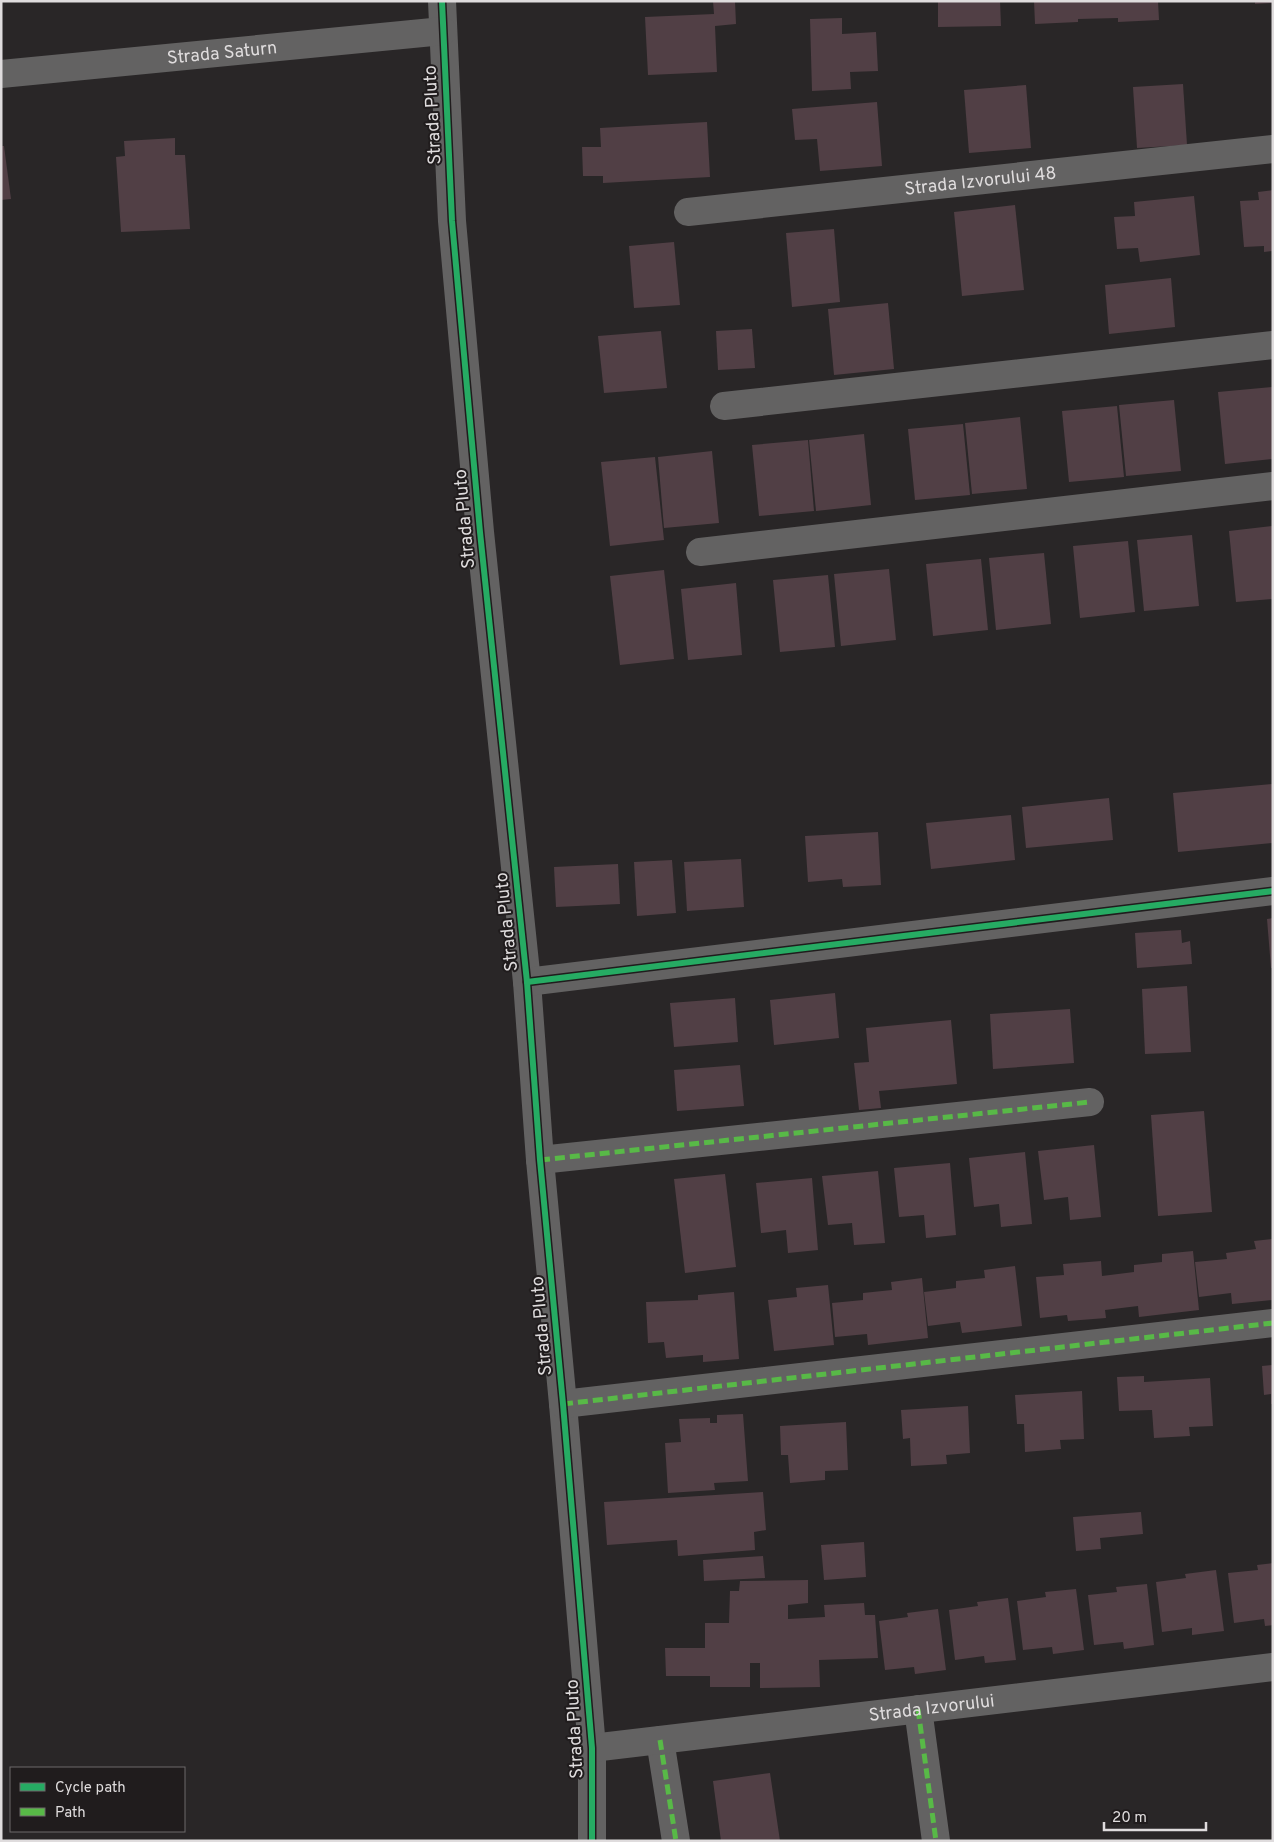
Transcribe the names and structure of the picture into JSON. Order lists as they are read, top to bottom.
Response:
{
  "streets": {
    "street": [
      "Strada Saturn",
      "Strada Pluto",
      "Strada Izvorului 48",
      "Strada Izvorului"
    ]
  },
  "crossings": [
    ["Strada Saturn", "Strada Pluto"],
    ["Strada Pluto", "Strada Izvorului"]
  ],
  "legend": ["Cycle path", "Path"],
  "scale_bar": "20 m"
}
